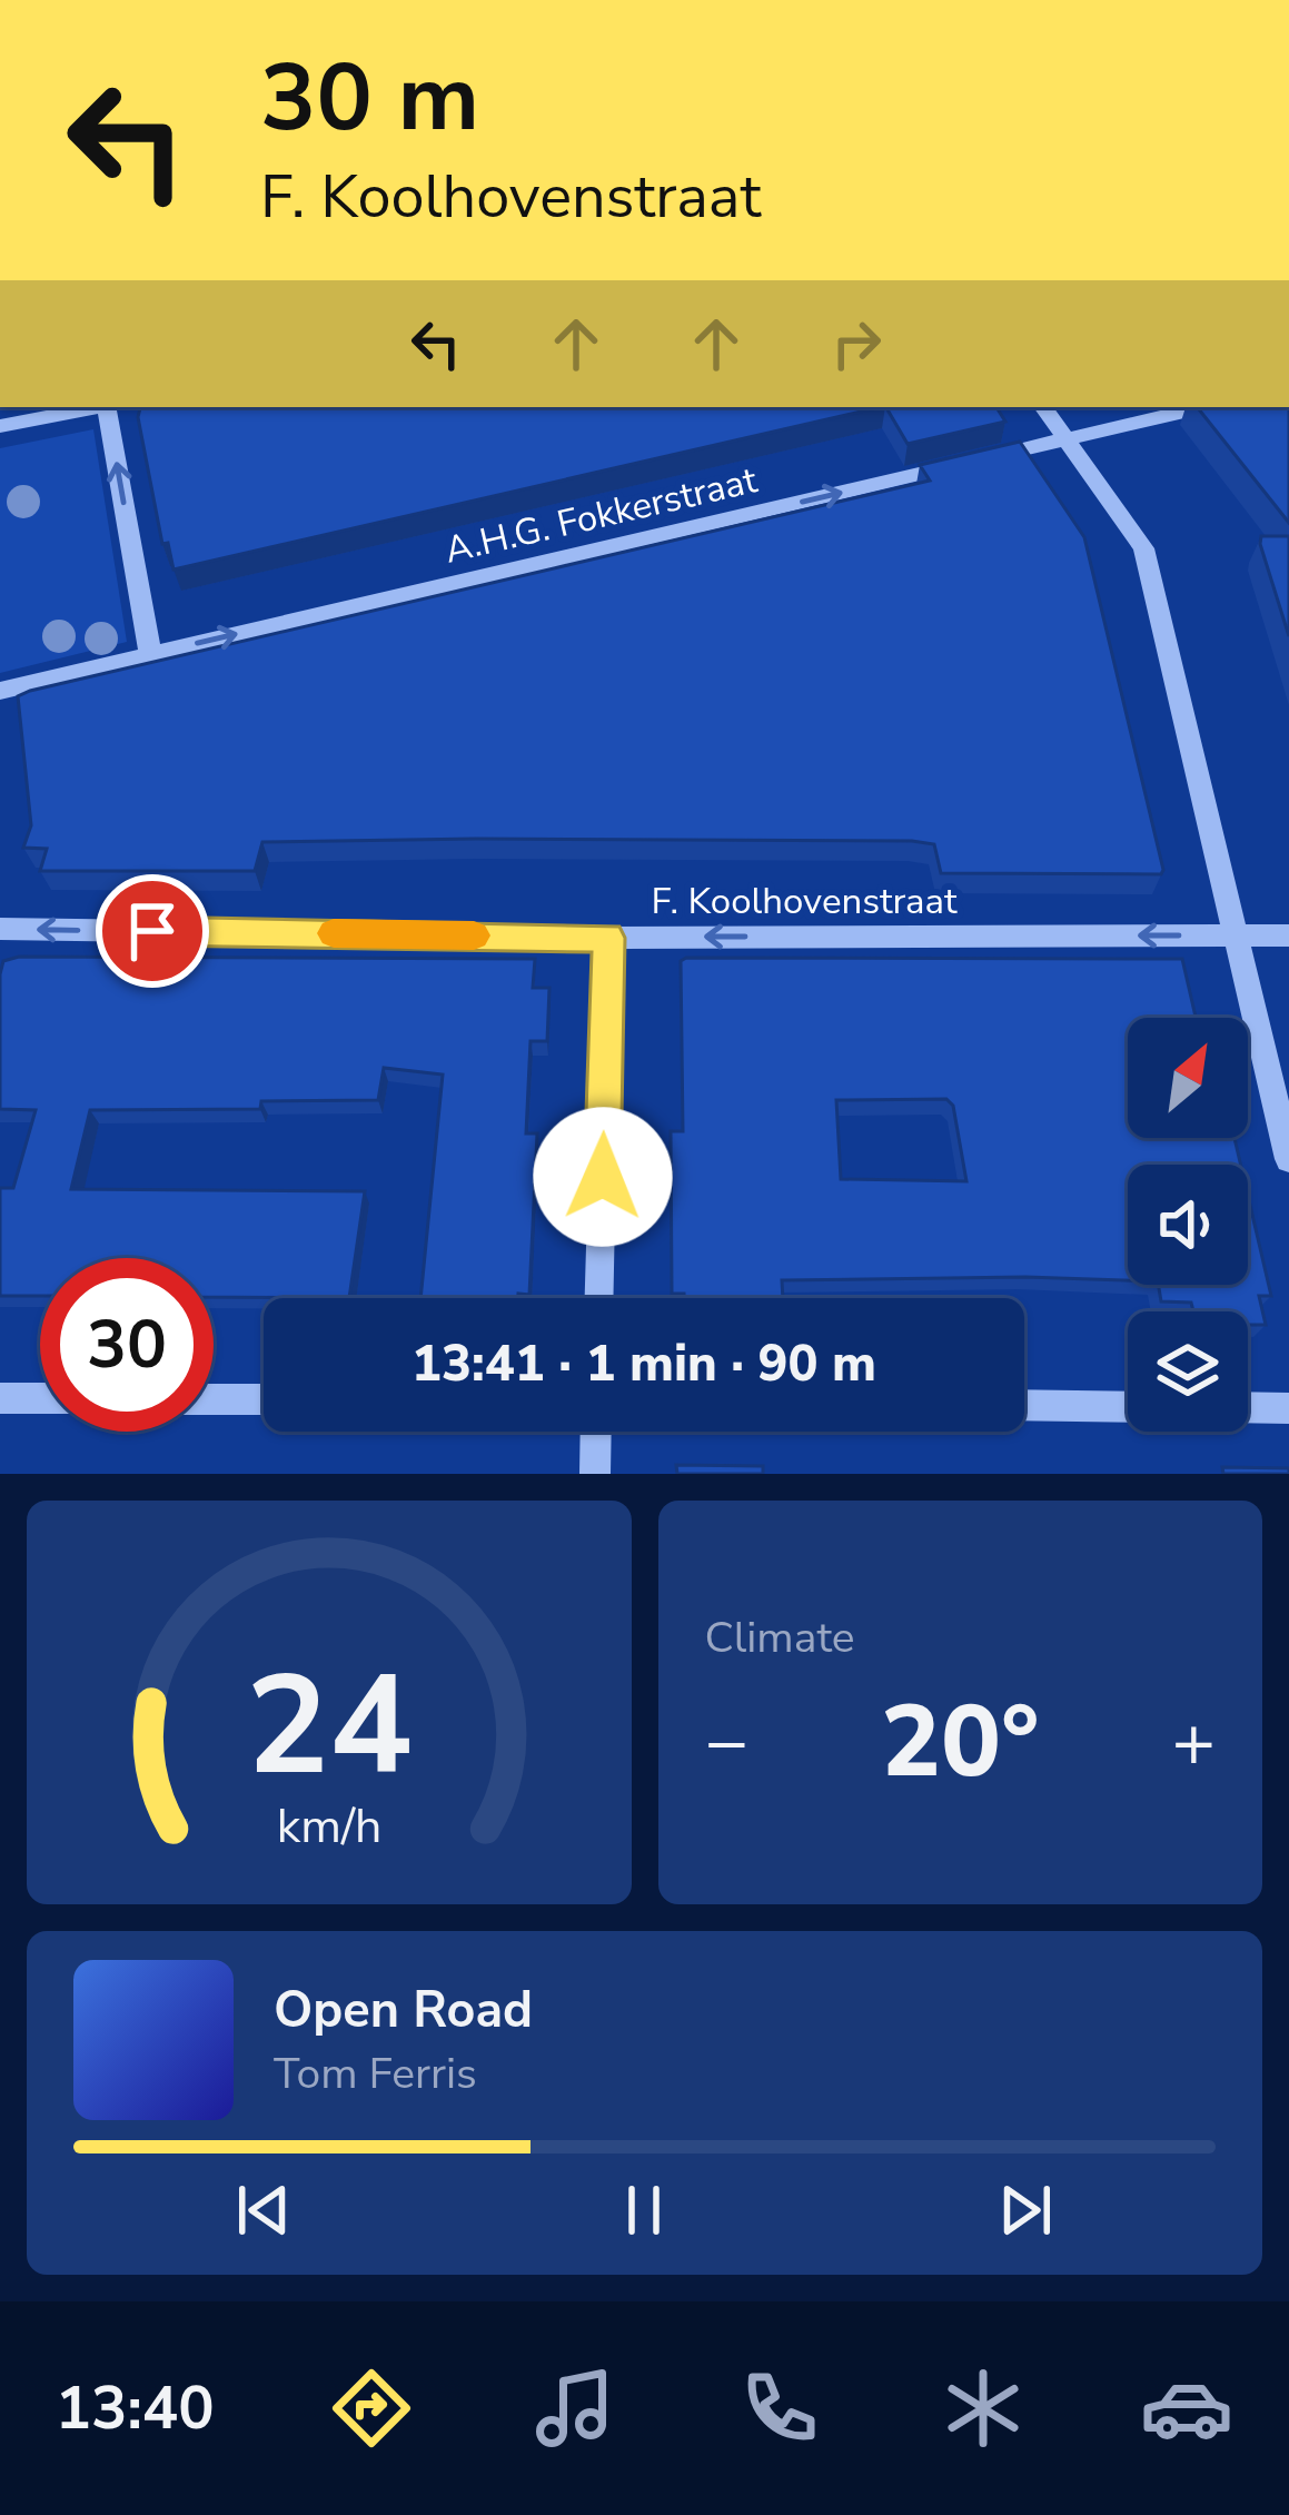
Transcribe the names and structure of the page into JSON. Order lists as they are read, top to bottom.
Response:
{
  "streets": {
    "street": ["A.H.G. Fokkerstraat", "F. Koolhovenstraat"]
  },
  "one_way": ["A.H.G. Fokkerstraat", "F. Koolhovenstraat"],
  "north": "top right",
  "page": {
    "turn": ["30 m", "F. Koolhovenstraat"],
    "limit": "30",
    "trip": "13:41 · 1 min · 90 m",
    "tile": "Climate",
    "heat": ["−", "20°", "+"],
    "song": ["Open Road", "Tom Ferris"],
    "tabs": "13:40",
    "gauge": ["24", "km/h"]
  }
}
